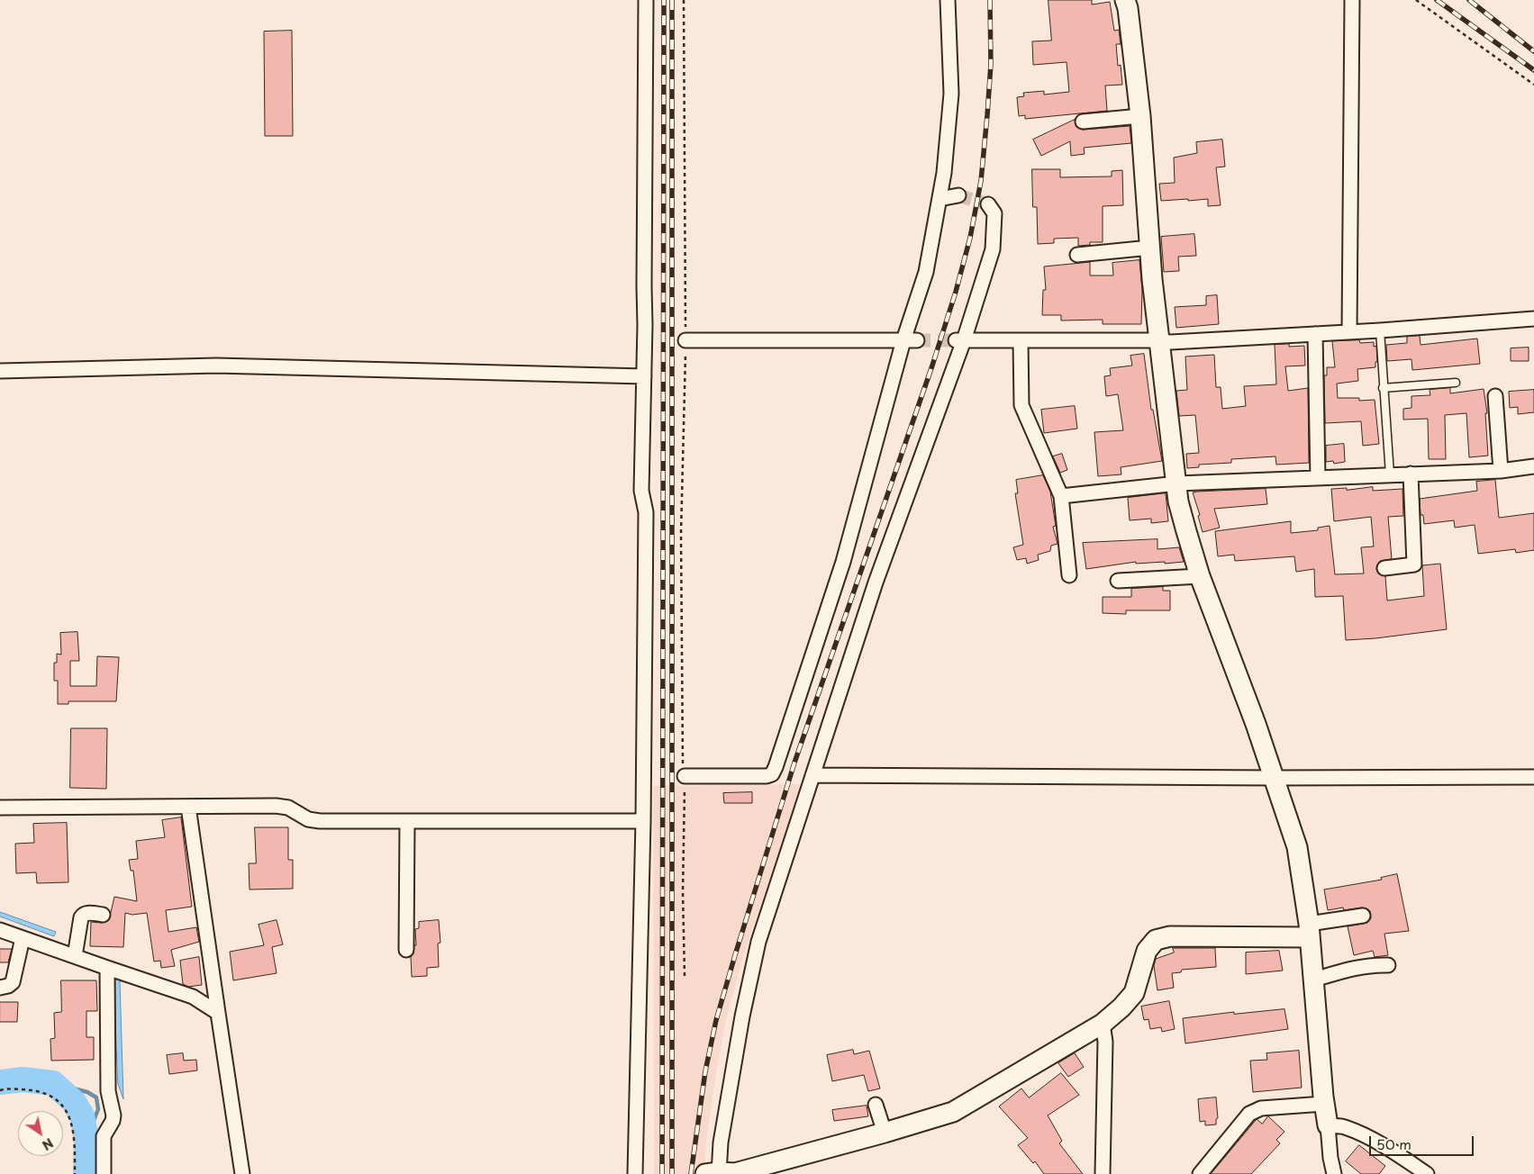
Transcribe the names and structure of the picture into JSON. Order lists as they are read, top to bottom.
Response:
{
  "scale_bar": "50 m",
  "north": "bottom right"
}
